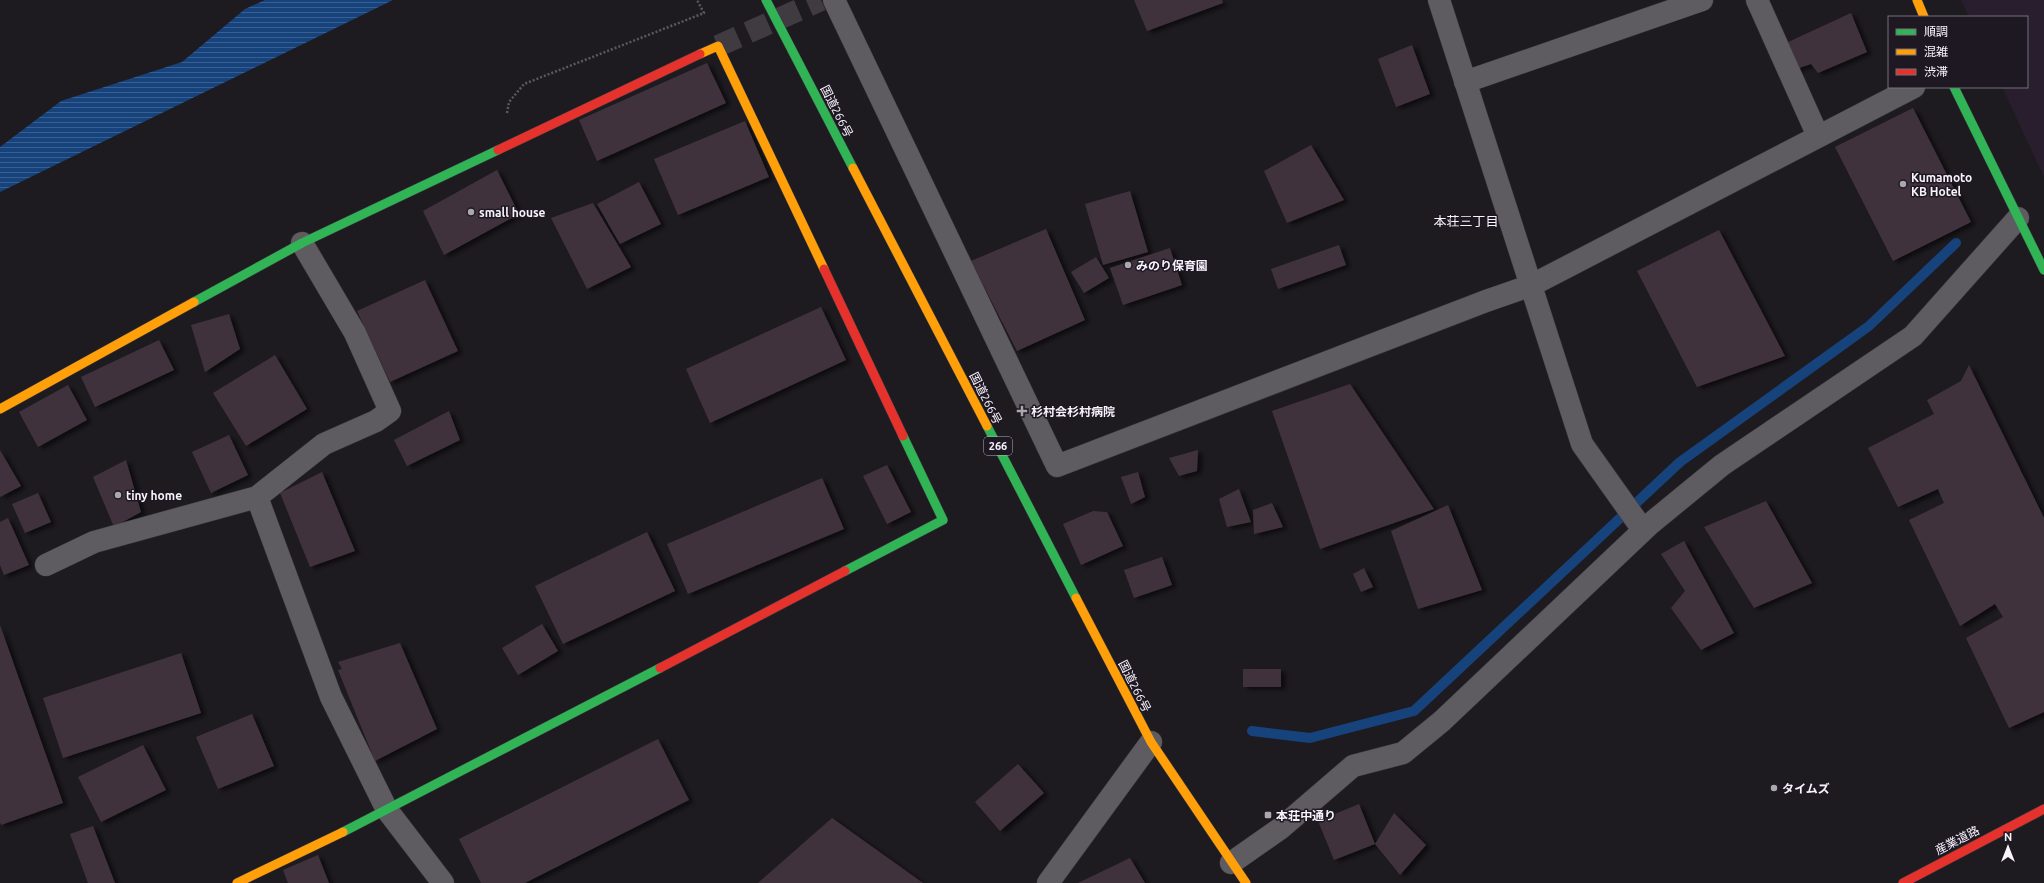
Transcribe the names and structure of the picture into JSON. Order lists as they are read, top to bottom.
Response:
{
  "streets": {
    "main road": ["国道266号", "266", "産業道路"]
  },
  "districts": ["本荘三丁目"],
  "places": {
    "other": [
      "Kumamoto KB Hotel",
      "small house",
      "みのり保育園",
      "tiny home",
      "タイムズ"
    ],
    "health": ["杉村会杉村病院"],
    "transit": ["本荘中通り"]
  },
  "legend": ["順調", "混雑", "渋滞"],
  "north": "top"
}
